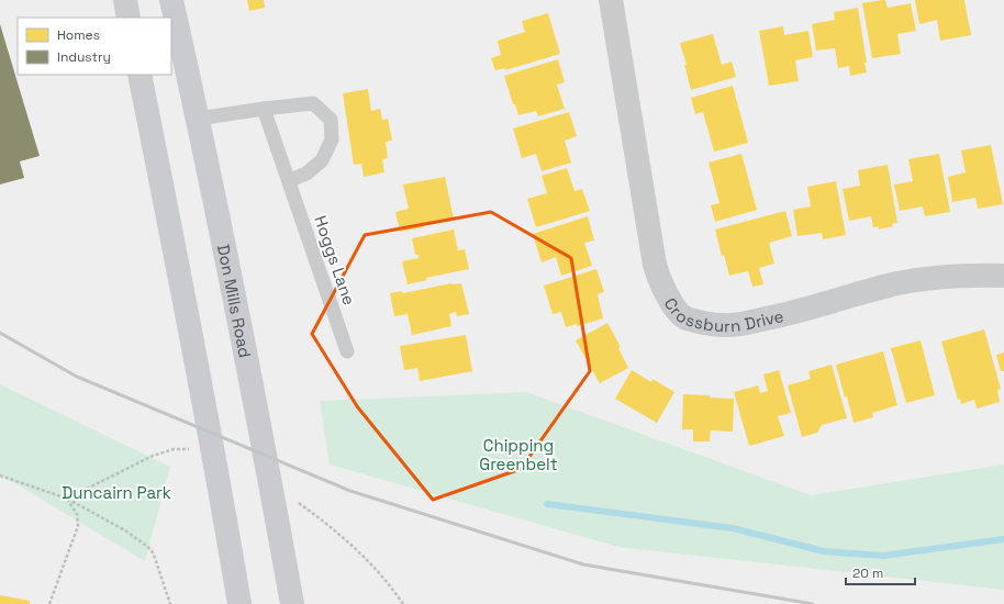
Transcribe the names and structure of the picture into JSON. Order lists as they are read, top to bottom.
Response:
{
  "streets": {
    "main road": ["Don Mills Road"],
    "street": ["Crossburn Drive"],
    "lane": ["Hoggs Lane"]
  },
  "parks": ["Chipping Greenbelt", "Duncairn Park"],
  "legend": ["Homes", "Industry"],
  "scale_bar": "20 m"
}
